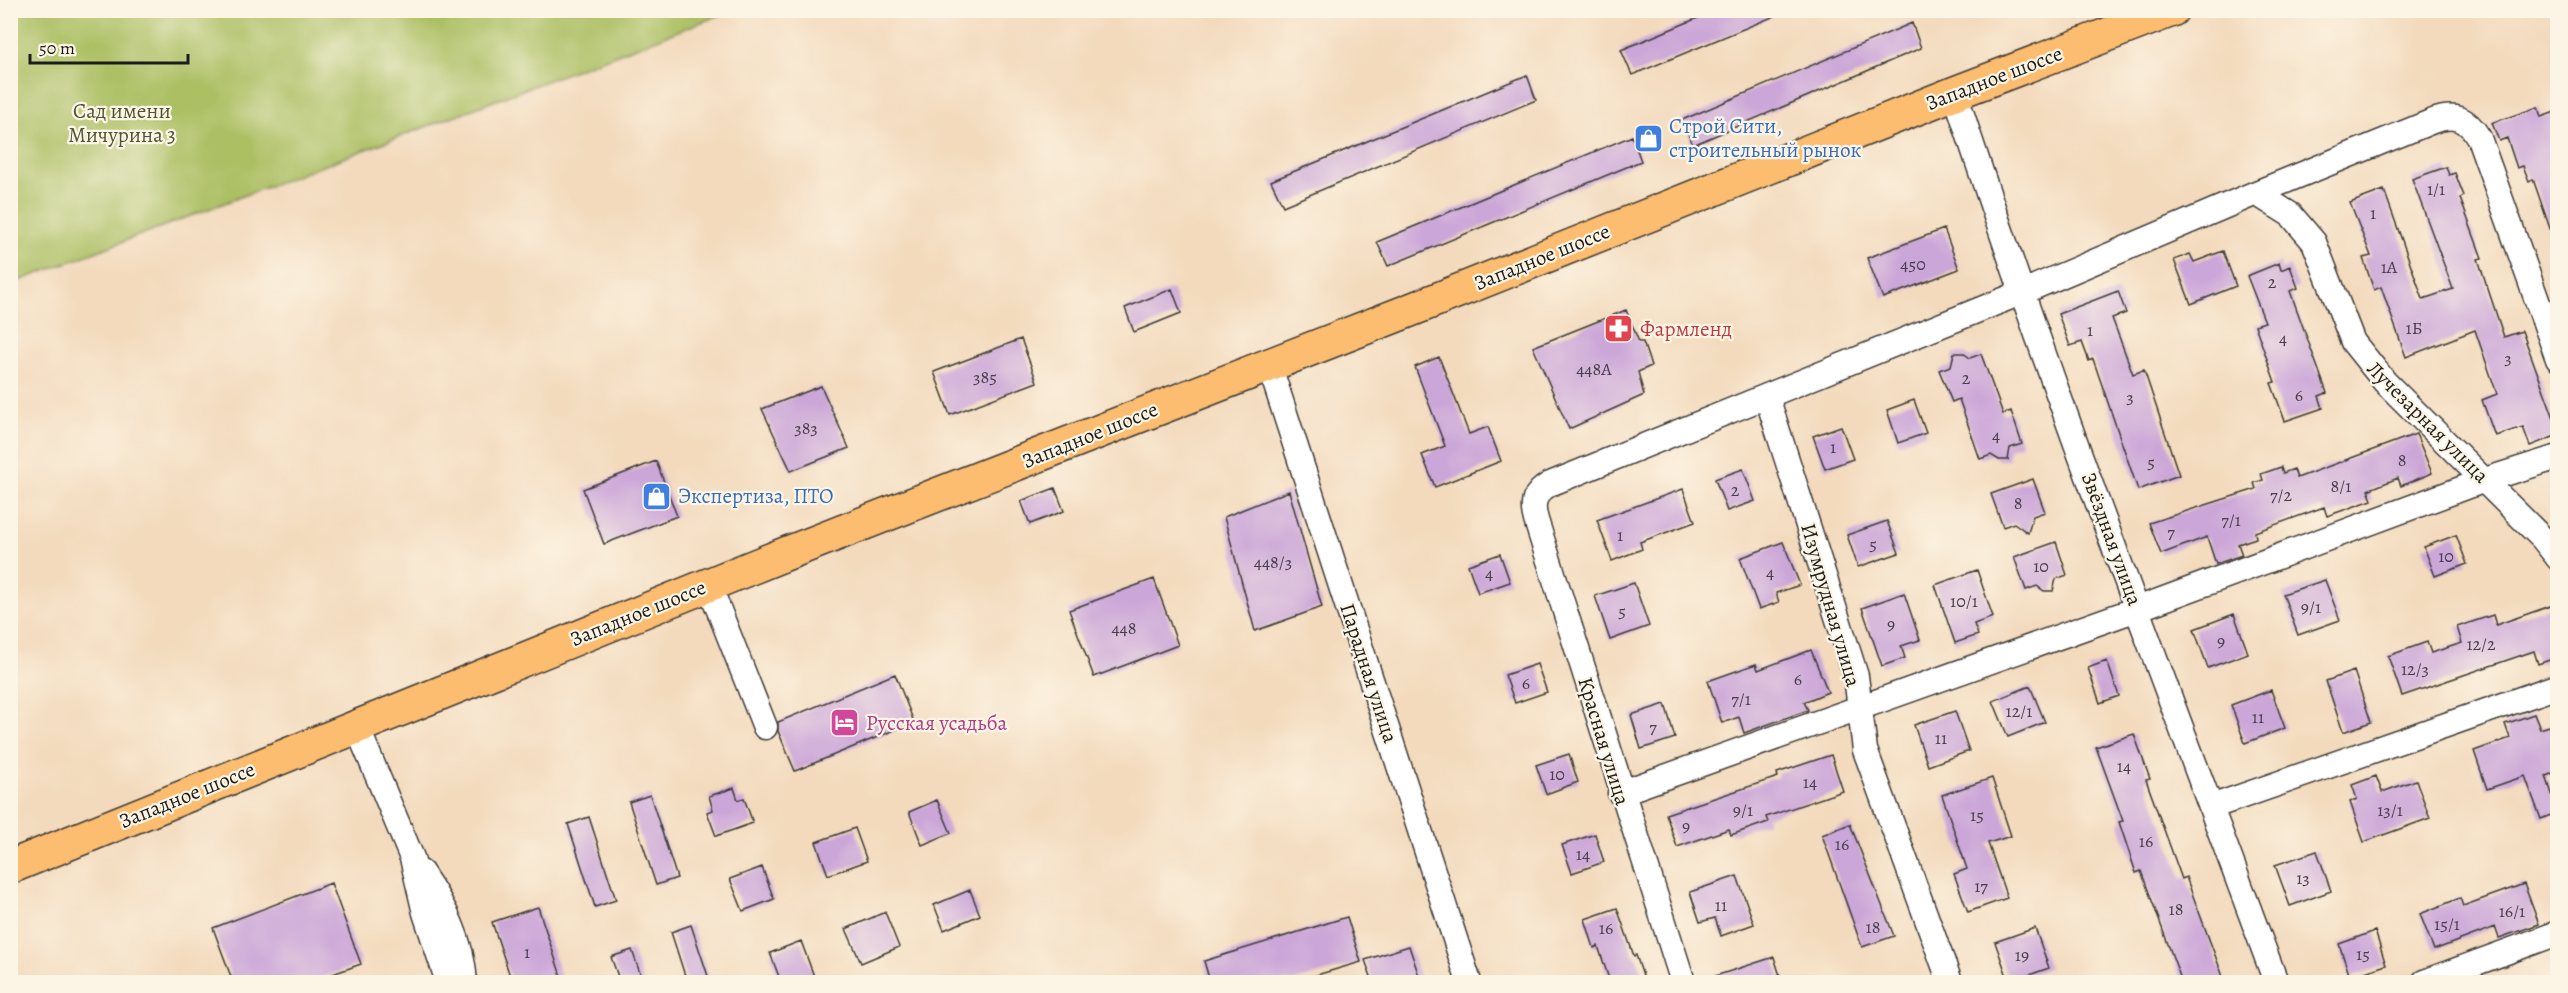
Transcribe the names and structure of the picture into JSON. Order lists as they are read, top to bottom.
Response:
{
  "streets": {
    "main road": ["Западное шоссе"],
    "street": [
      "Лучезарная улица",
      "Звёздная улица",
      "Изумрудная улица",
      "Парадная улица",
      "Красная улица"
    ]
  },
  "crossings": [
    ["Западное шоссе", "Звёздная улица"],
    ["Западное шоссе", "Парадная улица"],
    ["Изумрудная улица", "Красная улица"]
  ],
  "parks": ["Сад имени Мичурина 3"],
  "places": {
    "shop": ["Строй Сити, строительный рынок", "Экспертиза, ПТО"],
    "pharmacy": ["Фармленд"],
    "hotel": ["Русская усадьба"]
  },
  "house_numbers": [
    "1/1",
    "1",
    "450",
    "1А",
    "2",
    "1Б",
    "1",
    "4",
    "3",
    "448А",
    "385",
    "2",
    "6",
    "3",
    "383",
    "4",
    "1",
    "8",
    "5",
    "8/1",
    "2",
    "7/2",
    "8",
    "7/1",
    "7",
    "1",
    "5",
    "10",
    "448/3",
    "10",
    "4",
    "4",
    "10/1",
    "9/1",
    "5",
    "9",
    "448",
    "9",
    "12/2",
    "12/3",
    "6",
    "6",
    "7/1",
    "12/1",
    "11",
    "7",
    "11",
    "14",
    "10",
    "14",
    "9/1",
    "13/1",
    "15",
    "9",
    "16",
    "16",
    "14",
    "13",
    "17",
    "11",
    "18",
    "16/1",
    "15/1",
    "18",
    "16",
    "1",
    "15",
    "19"
  ],
  "scale_bar": "50 m"
}
